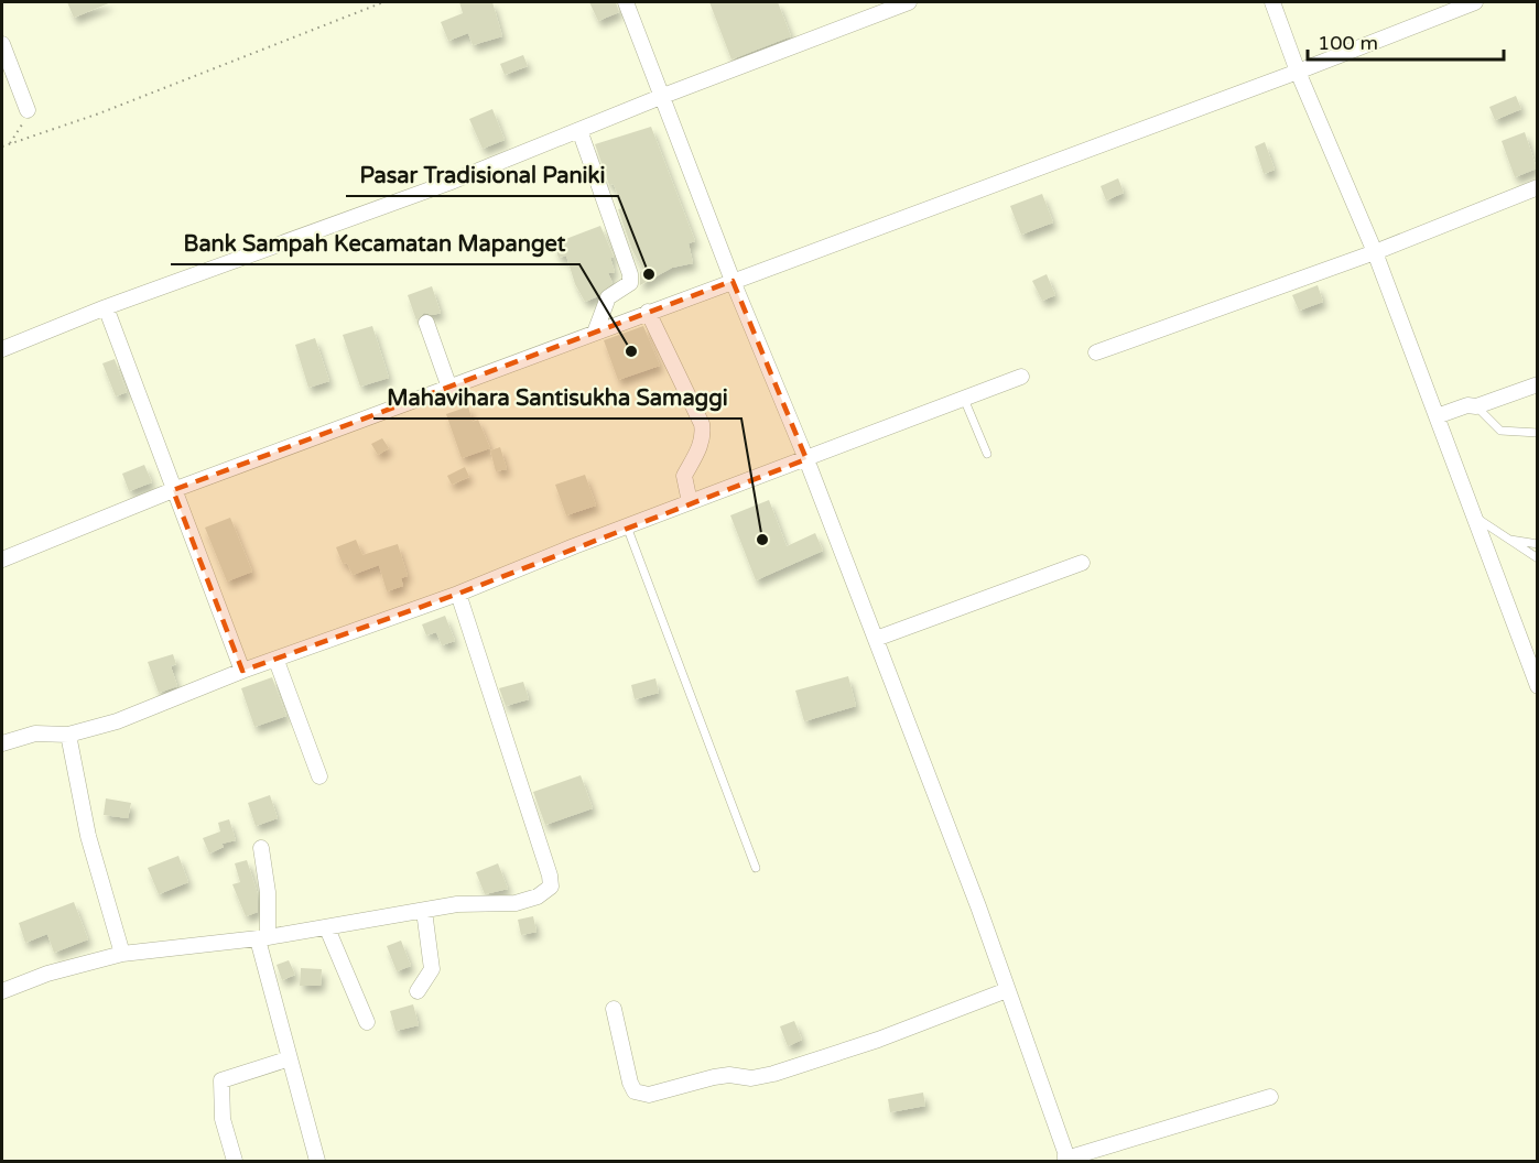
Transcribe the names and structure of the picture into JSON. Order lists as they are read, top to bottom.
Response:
{
  "places": ["Pasar Tradisional Paniki", "Bank Sampah Kecamatan Mapanget", "Mahavihara Santisukha Samaggi"],
  "scale_bar": "100 m"
}
